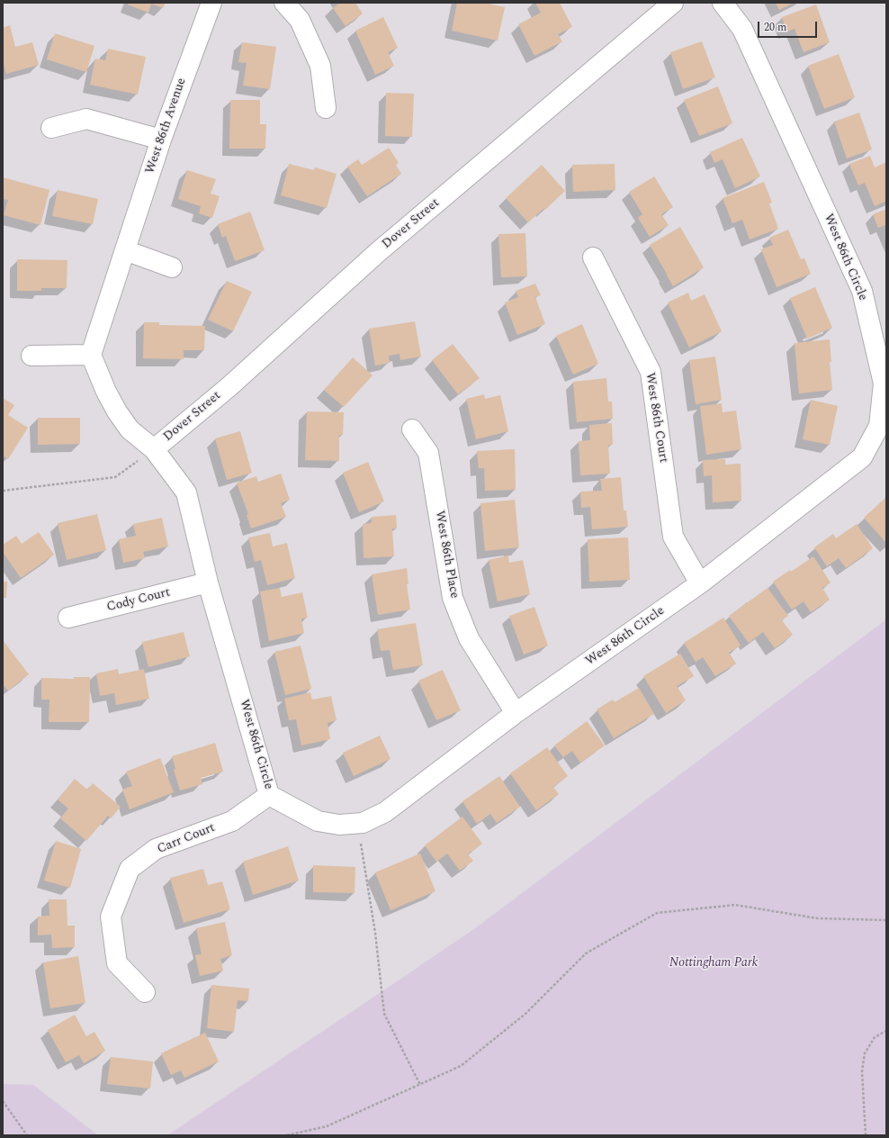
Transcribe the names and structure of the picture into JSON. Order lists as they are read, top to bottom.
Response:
{
  "streets": {
    "street": [
      "West 86th Avenue",
      "Dover Street",
      "West 86th Circle",
      "West 86th Court",
      "West 86th Place",
      "Cody Court",
      "Carr Court"
    ]
  },
  "crossings": [
    ["Dover Street", "West 86th Circle"],
    ["West 86th Circle", "West 86th Court"],
    ["West 86th Circle", "West 86th Place"],
    ["West 86th Circle", "Cody Court"],
    ["West 86th Circle", "Carr Court"]
  ],
  "parks": ["Nottingham Park"],
  "scale_bar": "20 m"
}
